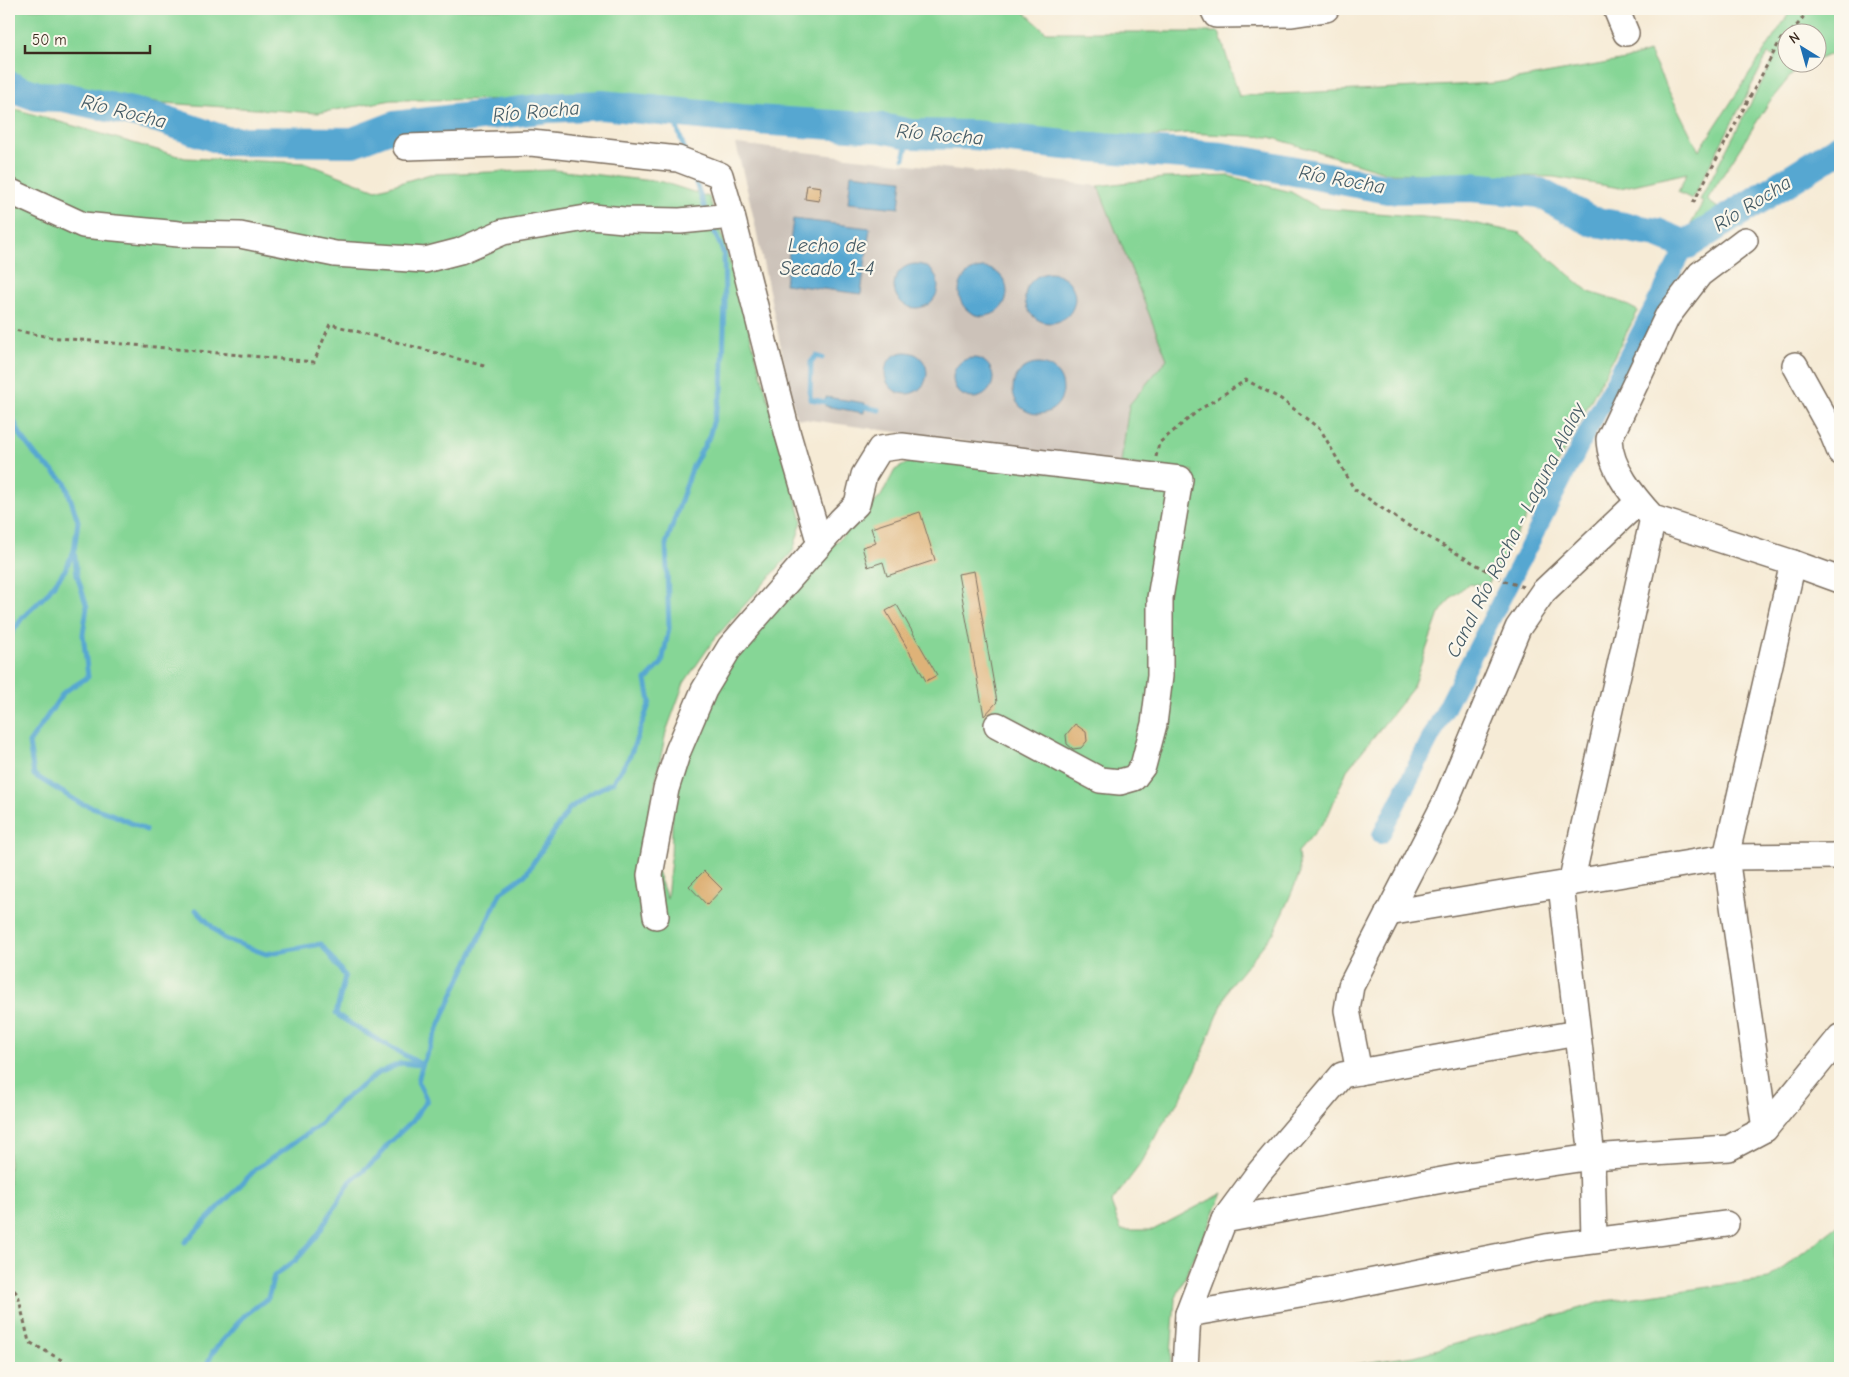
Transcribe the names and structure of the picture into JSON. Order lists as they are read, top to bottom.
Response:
{
  "water": ["Río Rocha", "Lecho de Secado 1-4", "Canal Río Rocha - Laguna Alalay"],
  "scale_bar": "50 m",
  "north": "top left"
}
